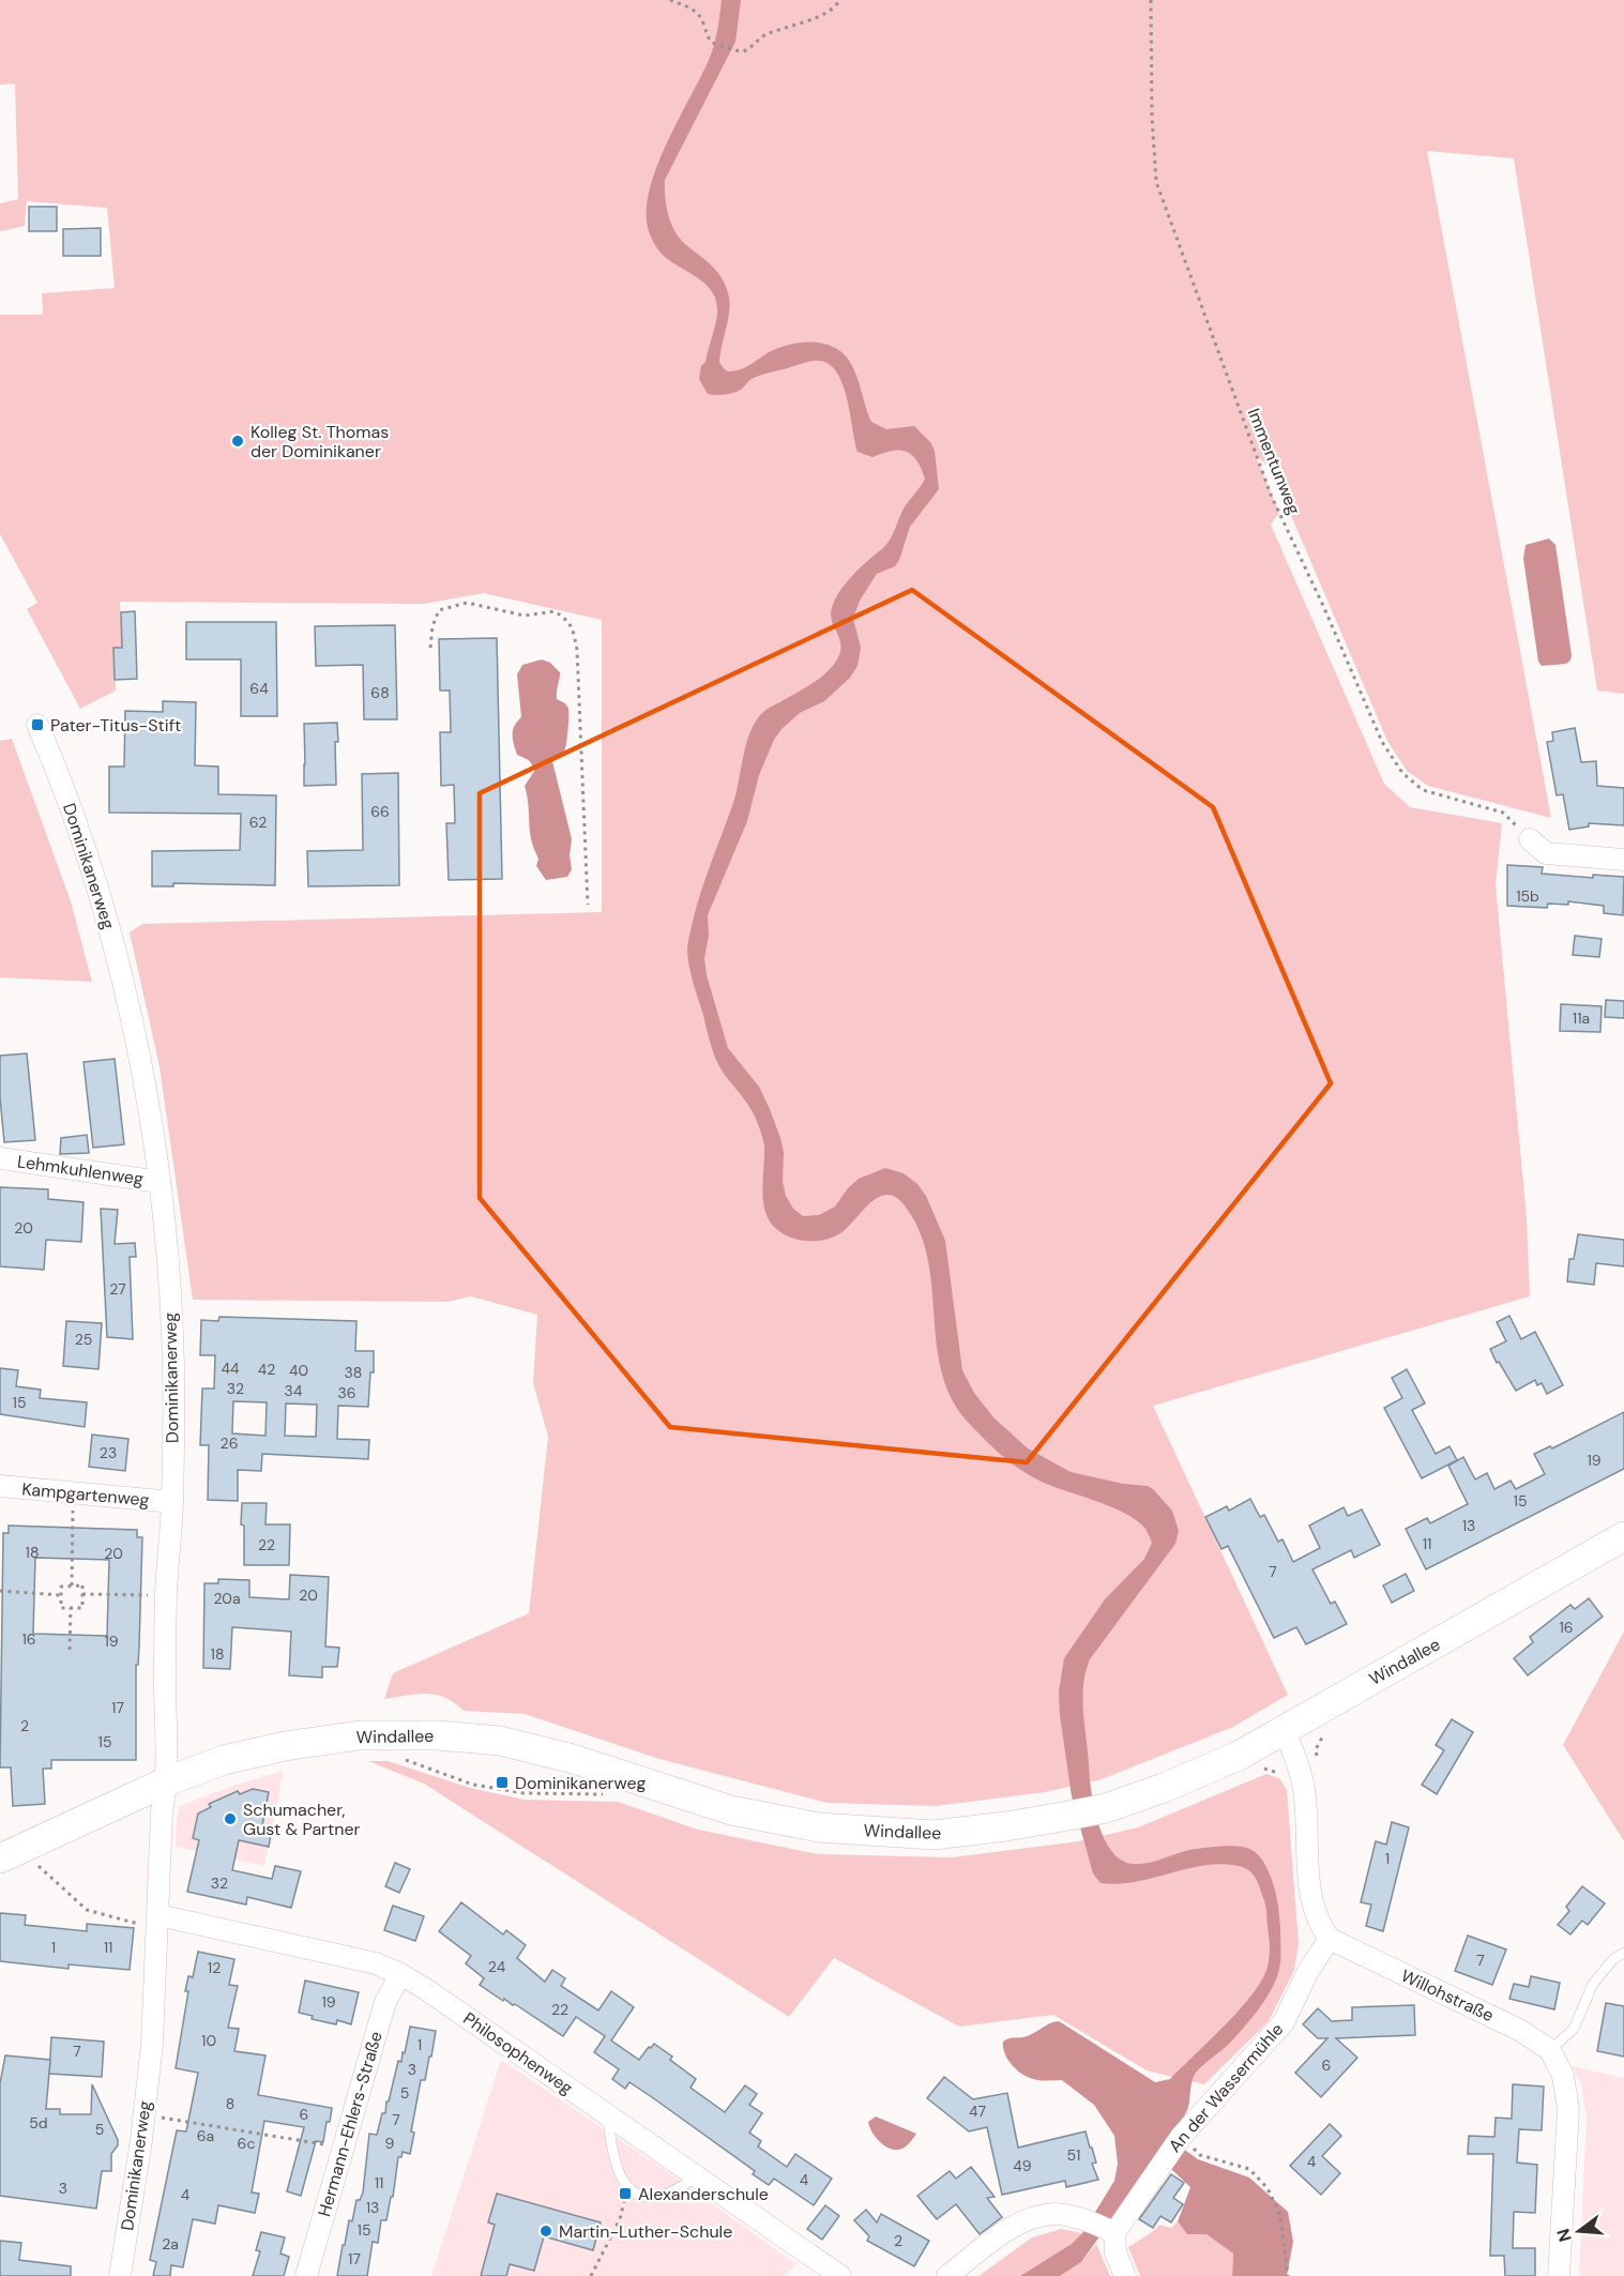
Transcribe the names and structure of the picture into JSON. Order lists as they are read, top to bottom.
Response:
{
  "streets": {
    "main road": ["Windallee"],
    "street": [
      "Dominikanerweg",
      "Lehmkuhlenweg",
      "Kampgartenweg",
      "Willohstraße",
      "Philosophenweg",
      "An der Wassermühle",
      "Hermann-Ehlers-Straße"
    ],
    "path": ["Immentunweg"]
  },
  "crossings": [
    ["Dominikanerweg", "Lehmkuhlenweg"],
    ["Dominikanerweg", "Kampgartenweg"],
    ["Dominikanerweg", "Windallee"],
    ["Dominikanerweg", "Philosophenweg"],
    ["Willohstraße", "An der Wassermühle"],
    ["Philosophenweg", "Hermann-Ehlers-Straße"]
  ],
  "places": {
    "other": ["Kolleg St. Thomas der Dominikaner", "Schumacher, Gust & Partner", "Martin-Luther-Schule"],
    "transit": ["Pater-Titus-Stift", "Dominikanerweg", "Alexanderschule"]
  },
  "house_numbers": [
    "64",
    "68",
    "66",
    "62",
    "15b",
    "11a",
    "20",
    "27",
    "25",
    "44",
    "42",
    "40",
    "38",
    "32",
    "34",
    "36",
    "15",
    "26",
    "23",
    "19",
    "15",
    "13",
    "11",
    "22",
    "18",
    "20",
    "7",
    "20",
    "20a",
    "16",
    "16",
    "19",
    "18",
    "17",
    "2",
    "15",
    "1",
    "32",
    "1",
    "11",
    "7",
    "24",
    "12",
    "19",
    "22",
    "10",
    "1",
    "7",
    "6",
    "3",
    "5",
    "8",
    "47",
    "6",
    "7",
    "5d",
    "5",
    "6a",
    "6c",
    "9",
    "51",
    "4",
    "49",
    "4",
    "11",
    "3",
    "4",
    "13",
    "15",
    "2",
    "2a",
    "17"
  ],
  "north": "left"
}
